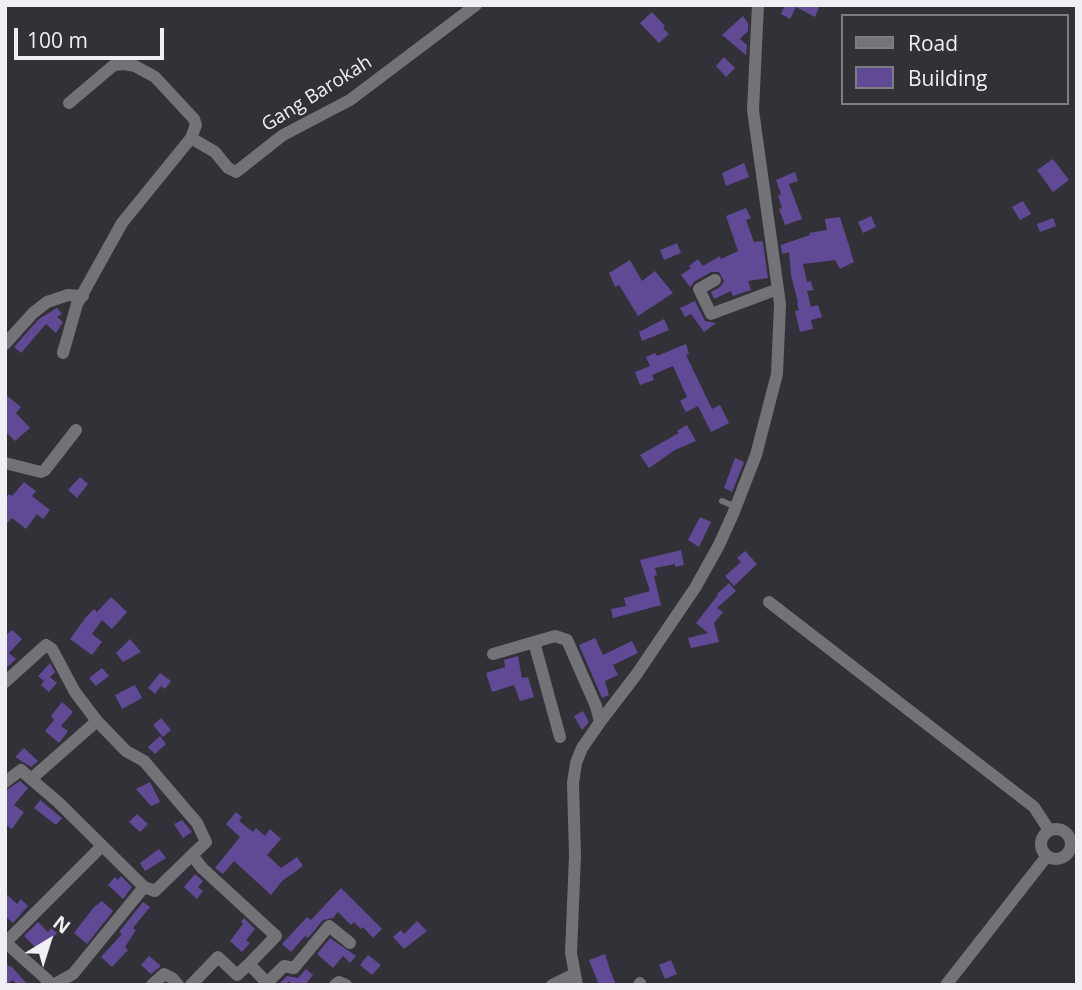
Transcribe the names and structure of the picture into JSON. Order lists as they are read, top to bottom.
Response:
{
  "streets": {
    "street": ["Gang Barokah"]
  },
  "legend": ["Road", "Building"],
  "scale_bar": "100 m",
  "north": "top right"
}
